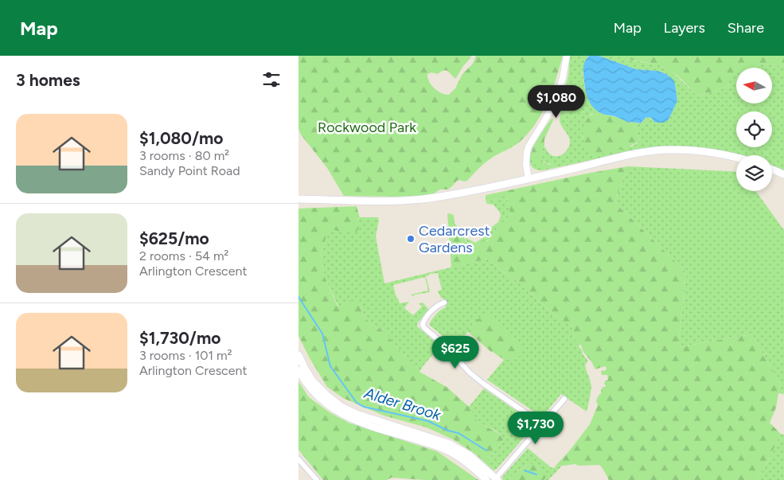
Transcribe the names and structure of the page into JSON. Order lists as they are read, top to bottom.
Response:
{
  "water": ["Alder Brook"],
  "parks": ["Rockwood Park"],
  "places": ["Cedarcrest Gardens"],
  "north": "left",
  "page": {
    "header": "Map",
    "nav": ["Map", "Layers", "Share"],
    "heading": "3 homes",
    "price": ["$1,080", "$625", "$1,730"],
    "list": [
      {
        "name": "$1,080/mo",
        "note": "3 rooms · 80 m² · Sandy Point Road"
      },
      {
        "name": "$625/mo",
        "note": "2 rooms · 54 m² · Arlington Crescent"
      },
      {
        "name": "$1,730/mo",
        "note": "3 rooms · 101 m² · Arlington Crescent"
      }
    ]
  }
}
